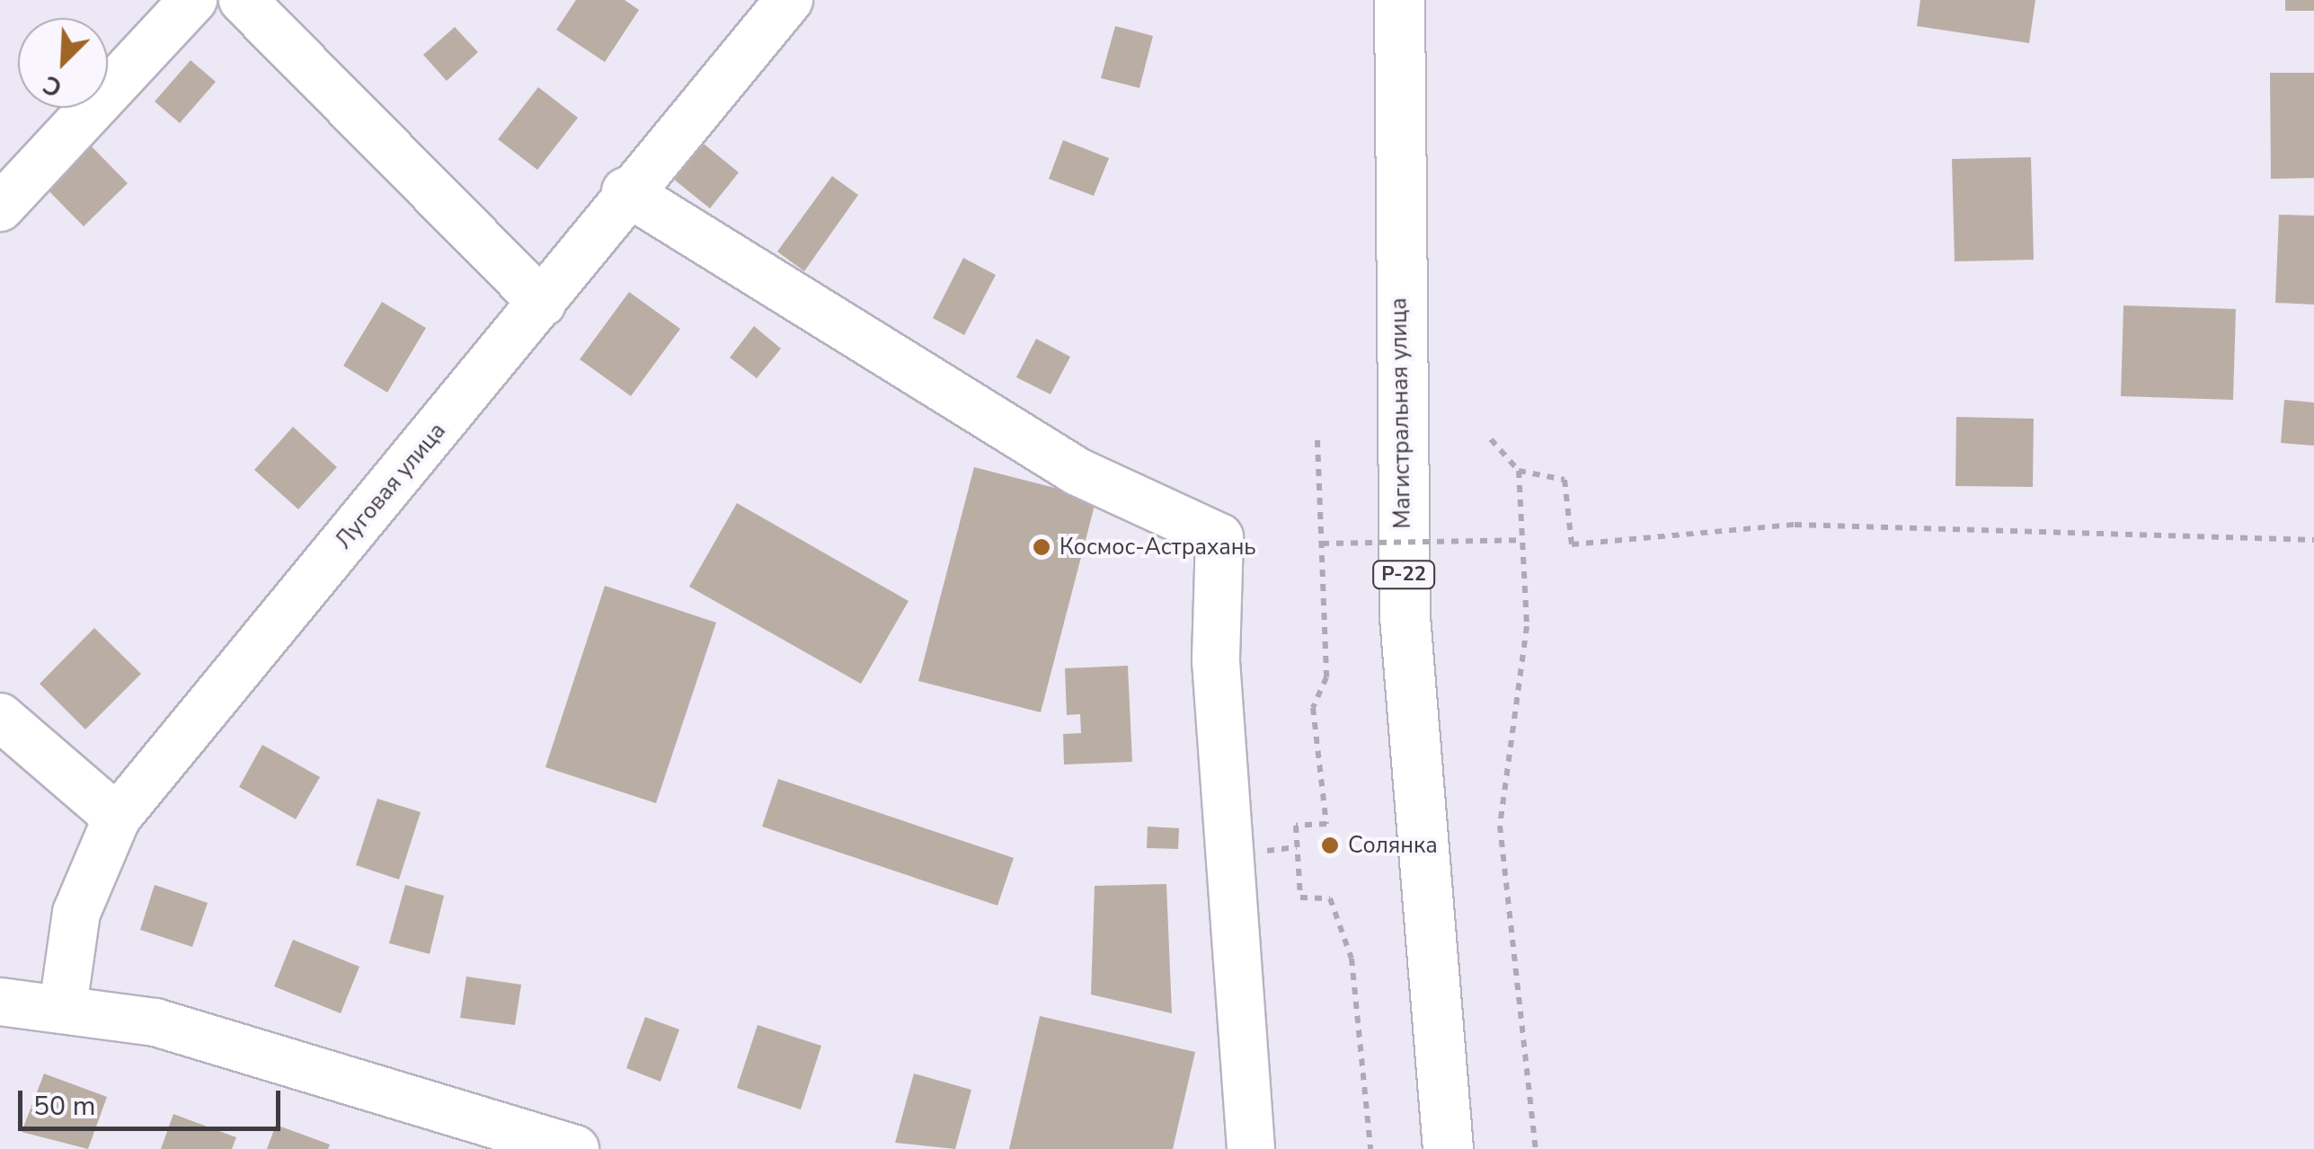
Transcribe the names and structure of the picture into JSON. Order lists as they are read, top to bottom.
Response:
{
  "streets": {
    "highway": ["Магистральная улица", "Р-22"],
    "street": ["Луговая улица"]
  },
  "places": ["Космос-Астрахань", "Солянка"],
  "scale_bar": "50 m",
  "north": "bottom left"
}
